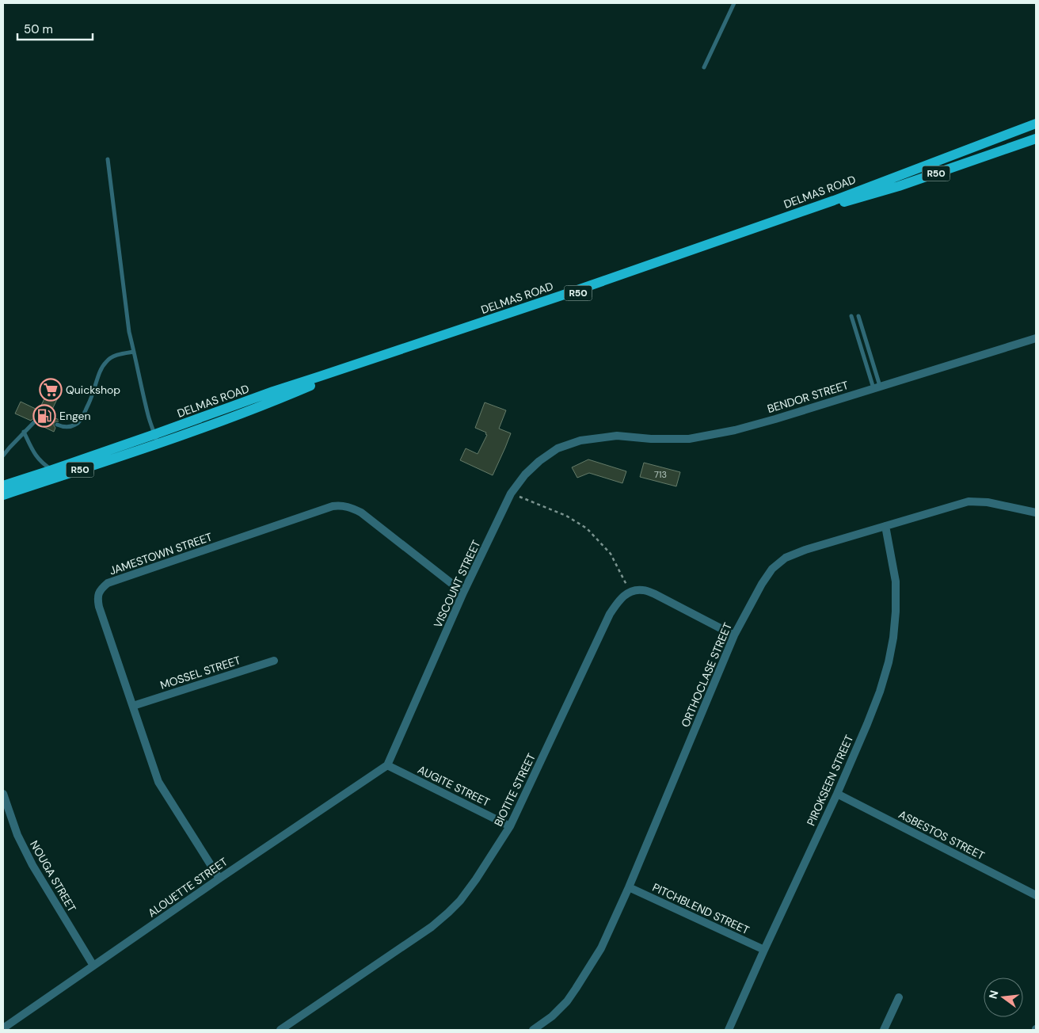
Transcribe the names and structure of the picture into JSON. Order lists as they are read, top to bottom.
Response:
{
  "streets": {
    "main road": ["R50", "DELMAS ROAD"],
    "street": [
      "BENDOR STREET",
      "JAMESTOWN STREET",
      "VISCOUNT STREET",
      "MOSSEL STREET",
      "ORTHOCLASE STREET",
      "PIROKSEEN STREET",
      "AUGITE STREET",
      "BIOTITE STREET",
      "ASBESTOS STREET",
      "NOUGA STREET",
      "ALOUETTE STREET",
      "PITCHBLEND STREET"
    ]
  },
  "crossings": [
    ["BENDOR STREET", "VISCOUNT STREET"],
    ["JAMESTOWN STREET", "VISCOUNT STREET"],
    ["JAMESTOWN STREET", "MOSSEL STREET"],
    ["JAMESTOWN STREET", "ALOUETTE STREET"],
    ["VISCOUNT STREET", "AUGITE STREET"],
    ["VISCOUNT STREET", "ALOUETTE STREET"],
    ["ORTHOCLASE STREET", "PIROKSEEN STREET"],
    ["ORTHOCLASE STREET", "PITCHBLEND STREET"],
    ["PIROKSEEN STREET", "ASBESTOS STREET"],
    ["PIROKSEEN STREET", "PITCHBLEND STREET"],
    ["AUGITE STREET", "BIOTITE STREET"],
    ["AUGITE STREET", "ALOUETTE STREET"],
    ["NOUGA STREET", "ALOUETTE STREET"]
  ],
  "places": {
    "supermarket": ["Quickshop"],
    "fuel station": ["Engen"]
  },
  "house_numbers": ["713"],
  "scale_bar": "50 m",
  "north": "left"
}
